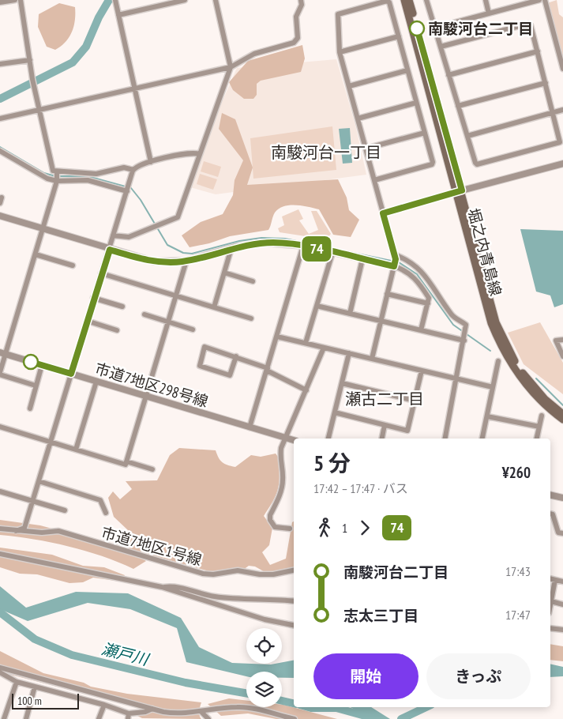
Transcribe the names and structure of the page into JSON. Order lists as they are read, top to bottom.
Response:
{
  "streets": {
    "main road": ["堀之内青島線"],
    "street": ["市道7地区298号線", "市道7地区1号線"]
  },
  "districts": ["南駿河台一丁目", "瀬古二丁目"],
  "water": ["瀬戸川"],
  "places": ["南駿河台二丁目"],
  "lines": ["bus line 74"],
  "scale_bar": "100 m",
  "page": {
    "on_map": "74",
    "heading": ["5 分", "17:42 – 17:47 · バス", "¥260"],
    "legs": ["1", "74"],
    "list": [
      {
        "name": "南駿河台二丁目",
        "value": "17:43"
      },
      {
        "name": "志太三丁目",
        "value": "17:47"
      }
    ],
    "buttons": ["開始", "きっぷ"],
    "scale": "100 m"
  }
}
